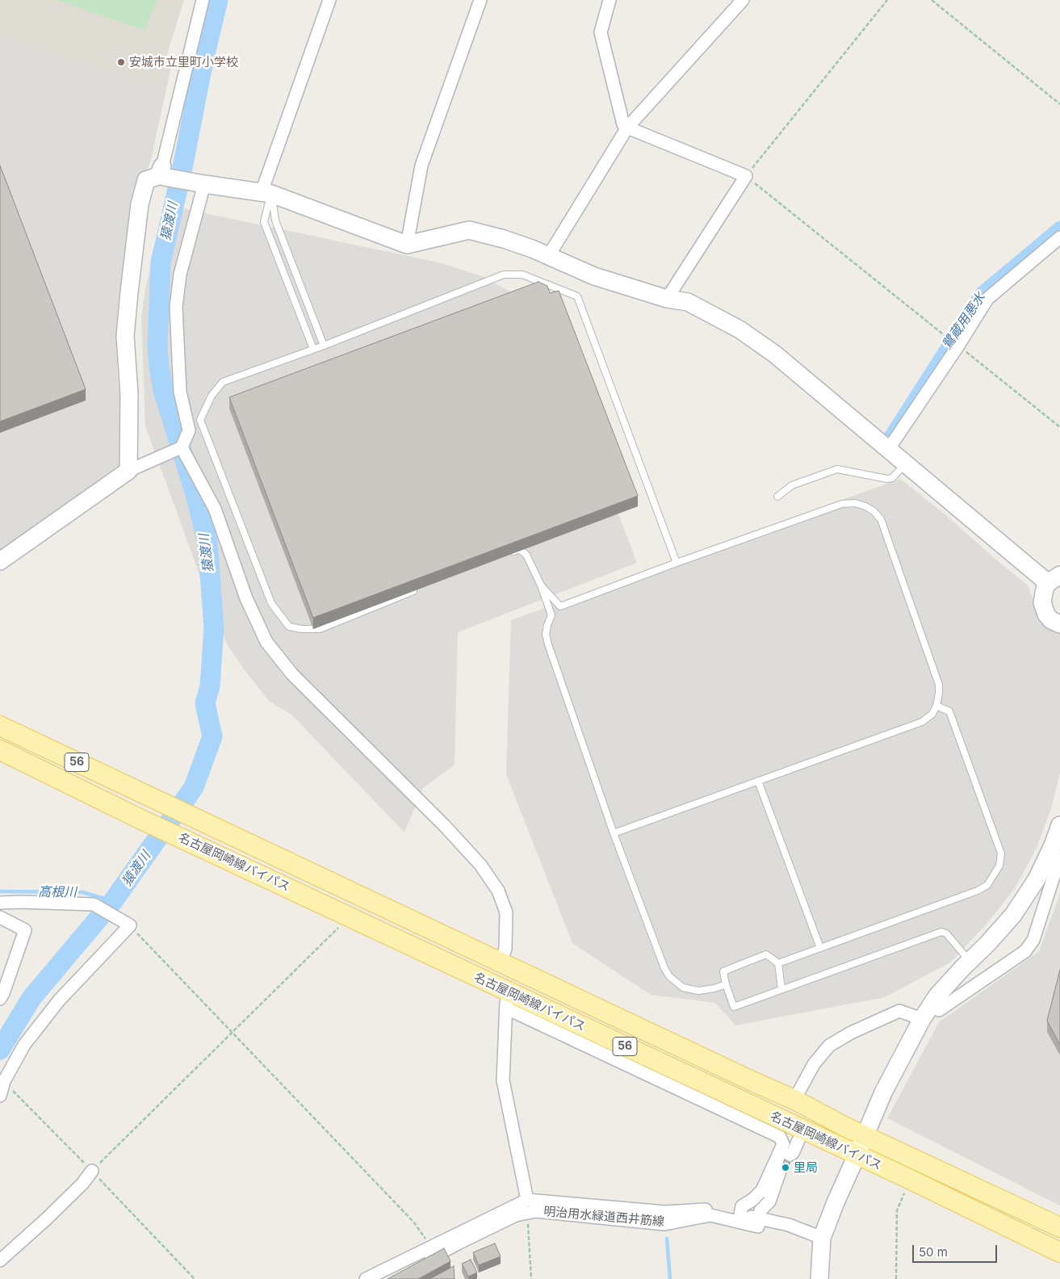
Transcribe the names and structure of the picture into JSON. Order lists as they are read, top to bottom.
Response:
{
  "streets": {
    "main road": ["56", "名古屋岡崎線バイパス"],
    "street": ["明治用水緑道西井筋線"]
  },
  "water": ["猿渡川", "鷺蔵用悪水", "高根川"],
  "places": ["安城市立里町小学校", "里局"],
  "scale_bar": "50 m"
}
